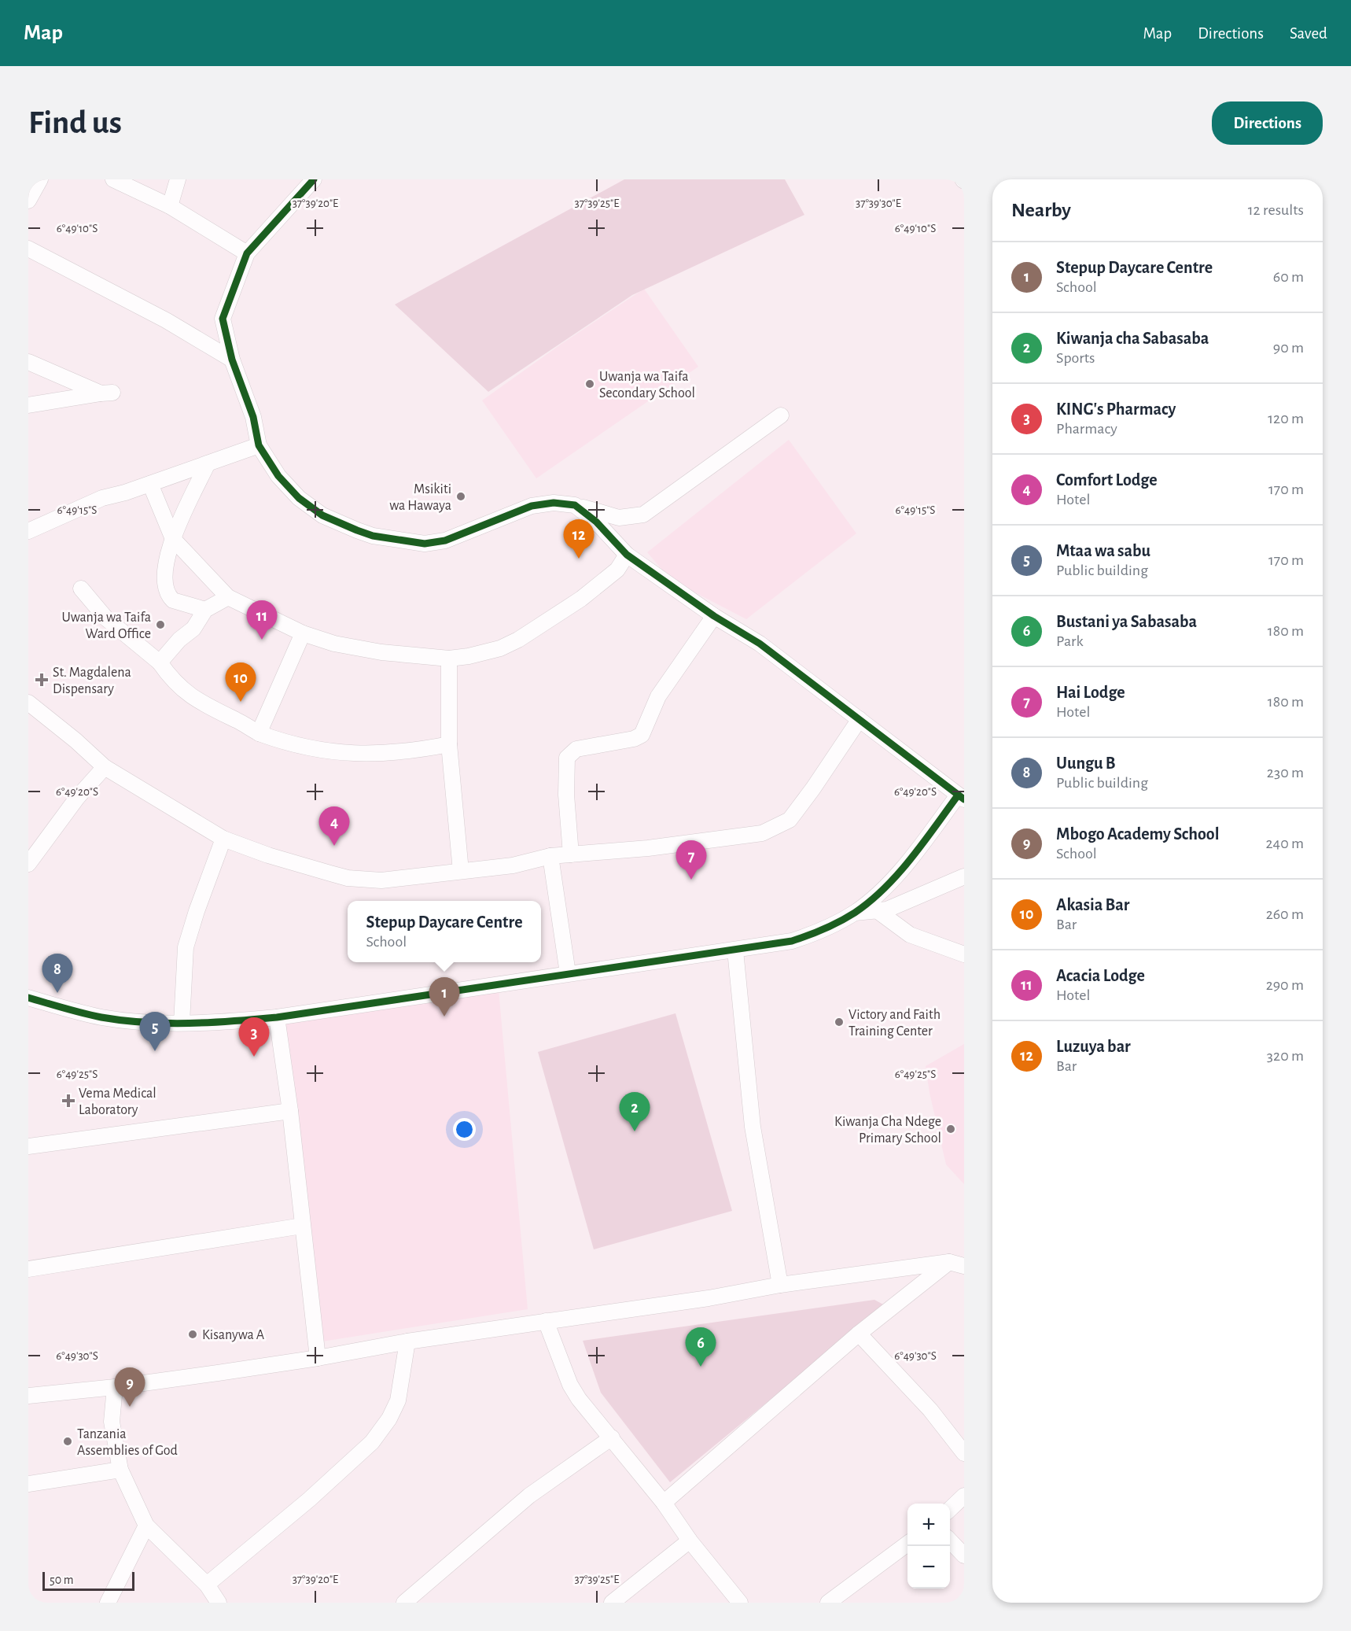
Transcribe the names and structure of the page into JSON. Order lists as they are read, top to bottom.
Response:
{
  "places": {
    "other": [
      "Uwanja wa Taifa Secondary School",
      "Msikiti wa Hawaya",
      "Uwanja wa Taifa Ward Office",
      "Victory and Faith Training Center",
      "Kiwanja Cha Ndege Primary School",
      "Kisanywa A",
      "Tanzania Assemblies of God"
    ],
    "health": ["St. Magdalena Dispensary", "Vema Medical Laboratory"]
  },
  "scale_bar": "50 m",
  "page": {
    "header": "Map",
    "nav": ["Map", "Directions", "Saved"],
    "buttons": "Directions",
    "title": "Find us",
    "heading": ["Nearby", "12 results"],
    "list": [
      {
        "mark": "1",
        "name": "Stepup Daycare Centre",
        "note": "School",
        "value": "60 m"
      },
      {
        "mark": "2",
        "name": "Kiwanja cha Sabasaba",
        "note": "Sports",
        "value": "90 m"
      },
      {
        "mark": "3",
        "name": "KING's Pharmacy",
        "note": "Pharmacy",
        "value": "120 m"
      },
      {
        "mark": "4",
        "name": "Comfort Lodge",
        "note": "Hotel",
        "value": "170 m"
      },
      {
        "mark": "5",
        "name": "Mtaa wa sabu",
        "note": "Public building",
        "value": "170 m"
      },
      {
        "mark": "6",
        "name": "Bustani ya Sabasaba",
        "note": "Park",
        "value": "180 m"
      },
      {
        "mark": "7",
        "name": "Hai Lodge",
        "note": "Hotel",
        "value": "180 m"
      },
      {
        "mark": "8",
        "name": "Uungu B",
        "note": "Public building",
        "value": "230 m"
      },
      {
        "mark": "9",
        "name": "Mbogo Academy School",
        "note": "School",
        "value": "240 m"
      },
      {
        "mark": "10",
        "name": "Akasia Bar",
        "note": "Bar",
        "value": "260 m"
      },
      {
        "mark": "11",
        "name": "Acacia Lodge",
        "note": "Hotel",
        "value": "290 m"
      },
      {
        "mark": "12",
        "name": "Luzuya bar",
        "note": "Bar",
        "value": "320 m"
      }
    ],
    "pins": [
      "12",
      "11",
      "10",
      "4",
      "7",
      "8",
      "1",
      "5",
      "3",
      "2",
      "6",
      "9"
    ],
    "popup": ["Stepup Daycare Centre", "School"],
    "map_buttons": ["+", "−"],
    "scale": "50 m"
  },
  "coordinates": [
    "37°39'20\"E",
    "37°39'25\"E",
    "37°39'30\"E",
    "6°49'10\"S",
    "6°49'15\"S",
    "6°49'20\"S",
    "6°49'25\"S",
    "6°49'30\"S"
  ]
}
